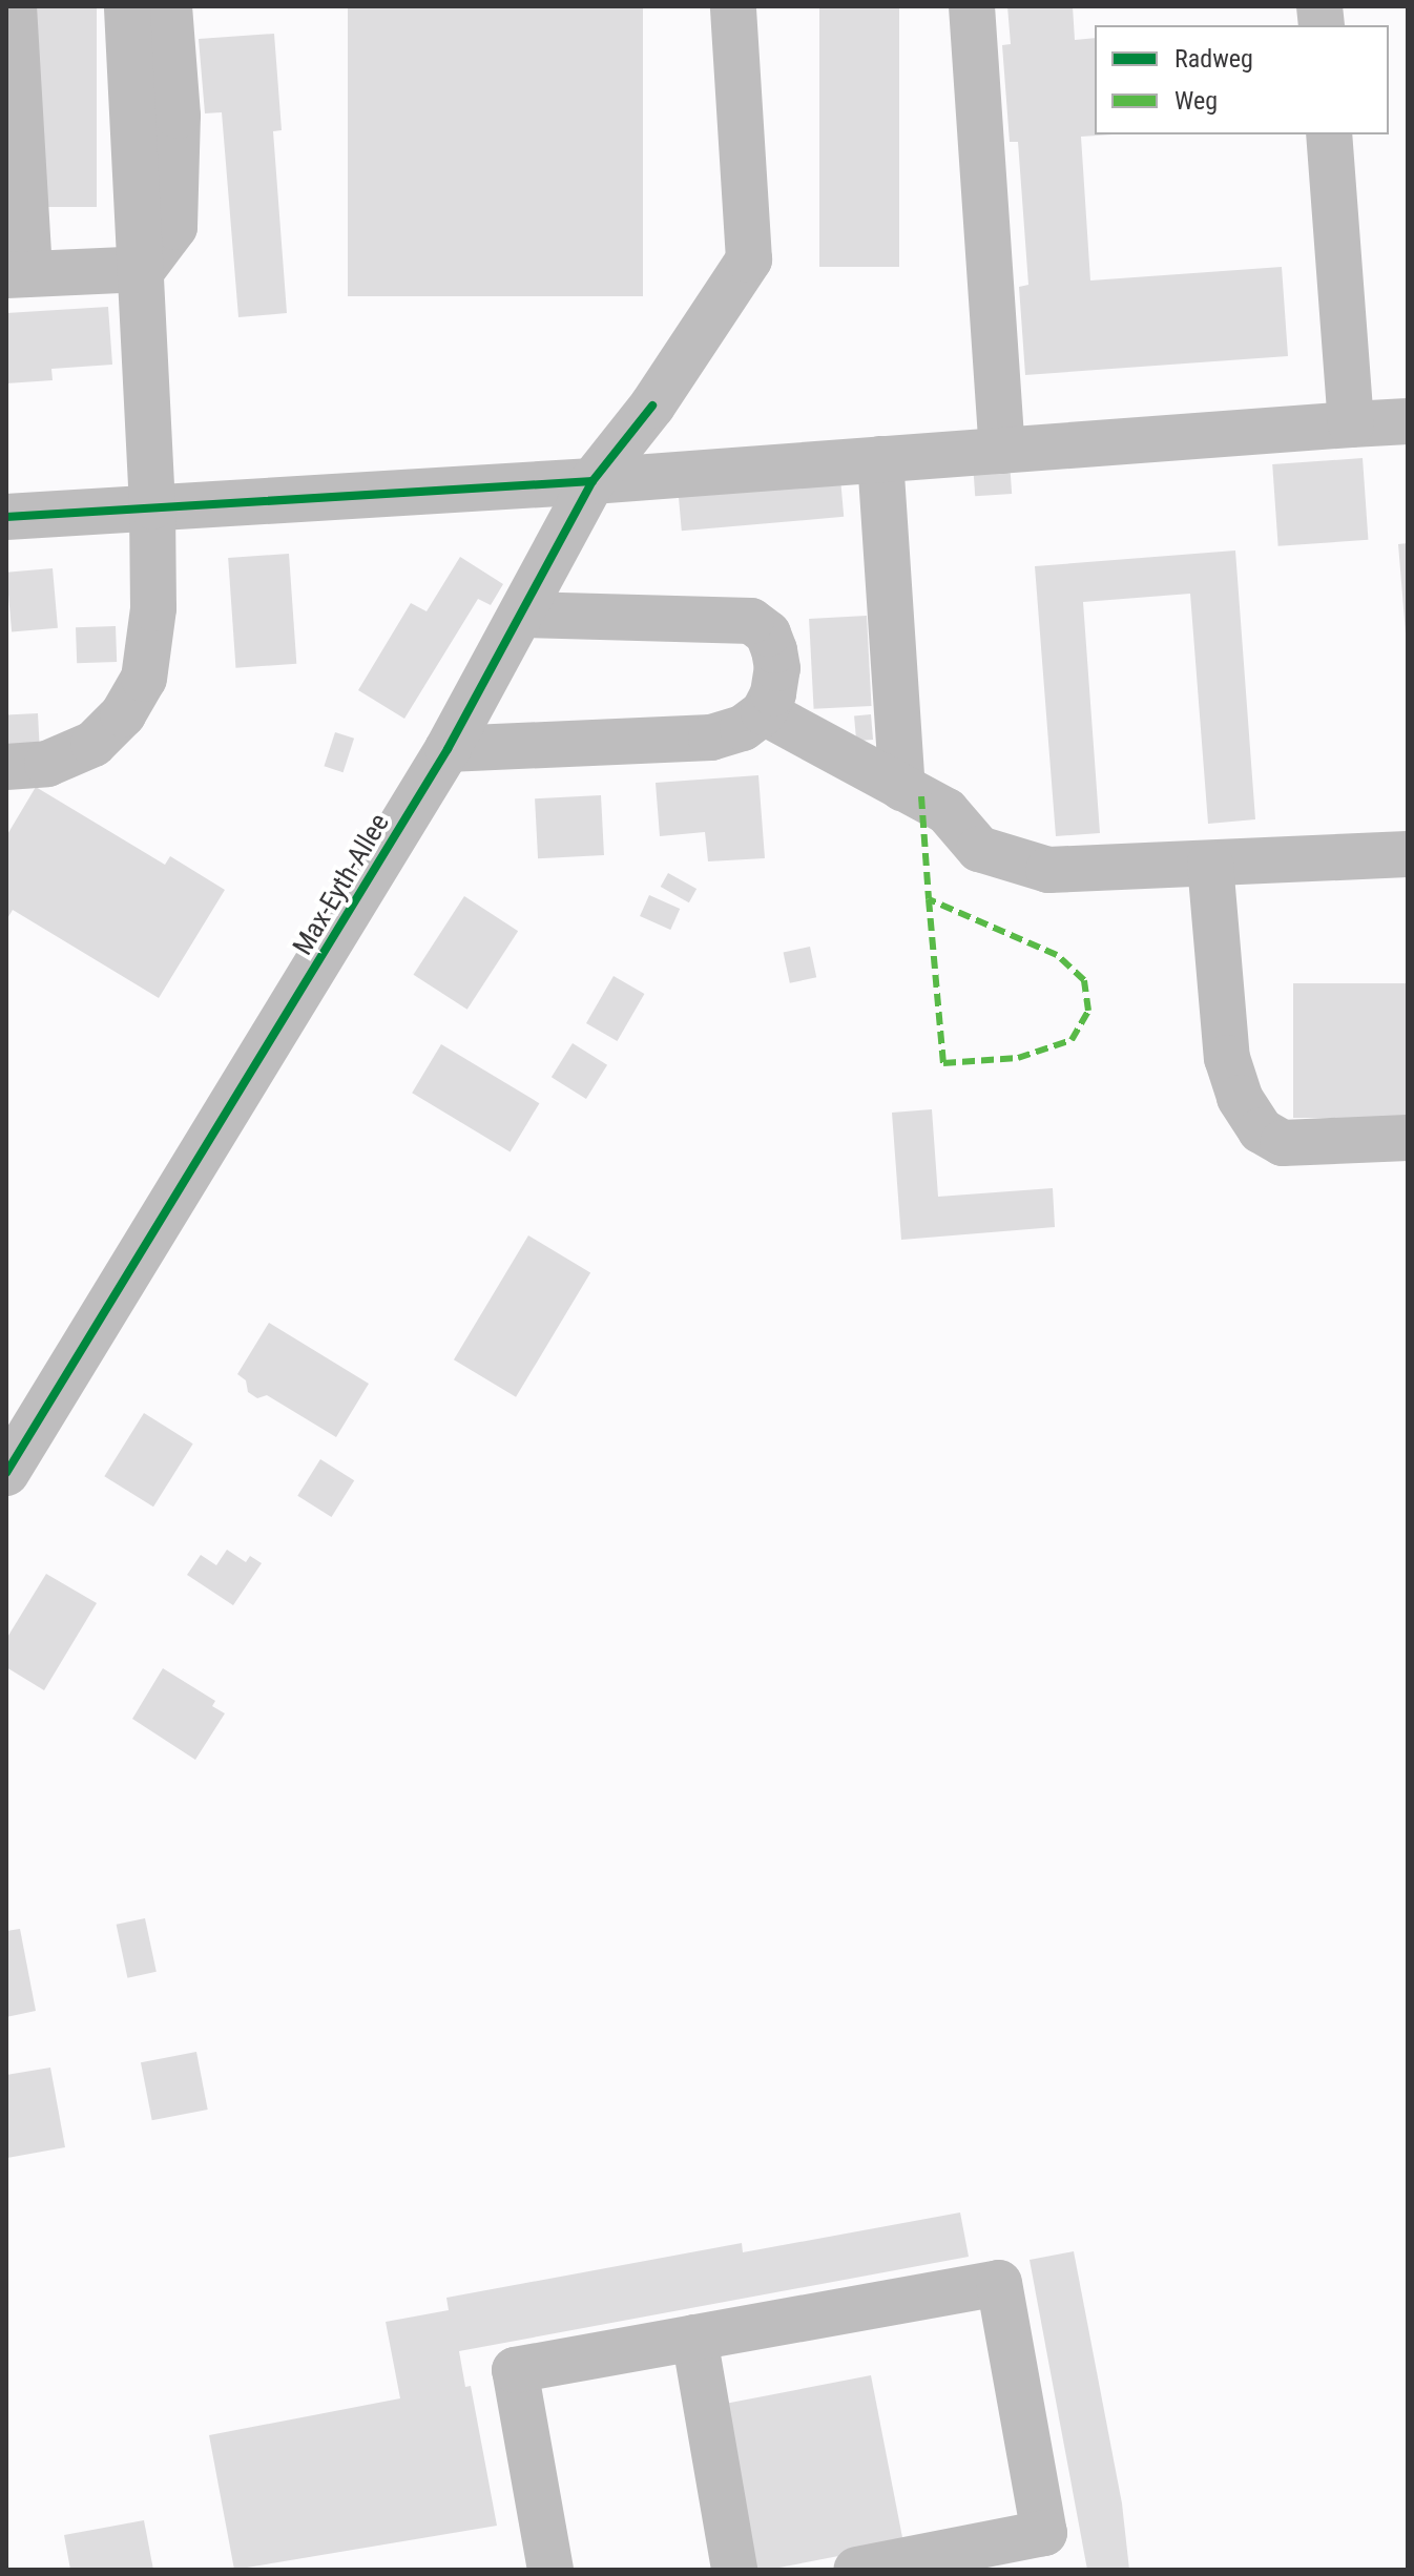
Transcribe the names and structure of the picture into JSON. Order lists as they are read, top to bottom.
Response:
{
  "streets": {
    "street": ["Max-Eyth-Allee"]
  },
  "legend": ["Radweg", "Weg"]
}
